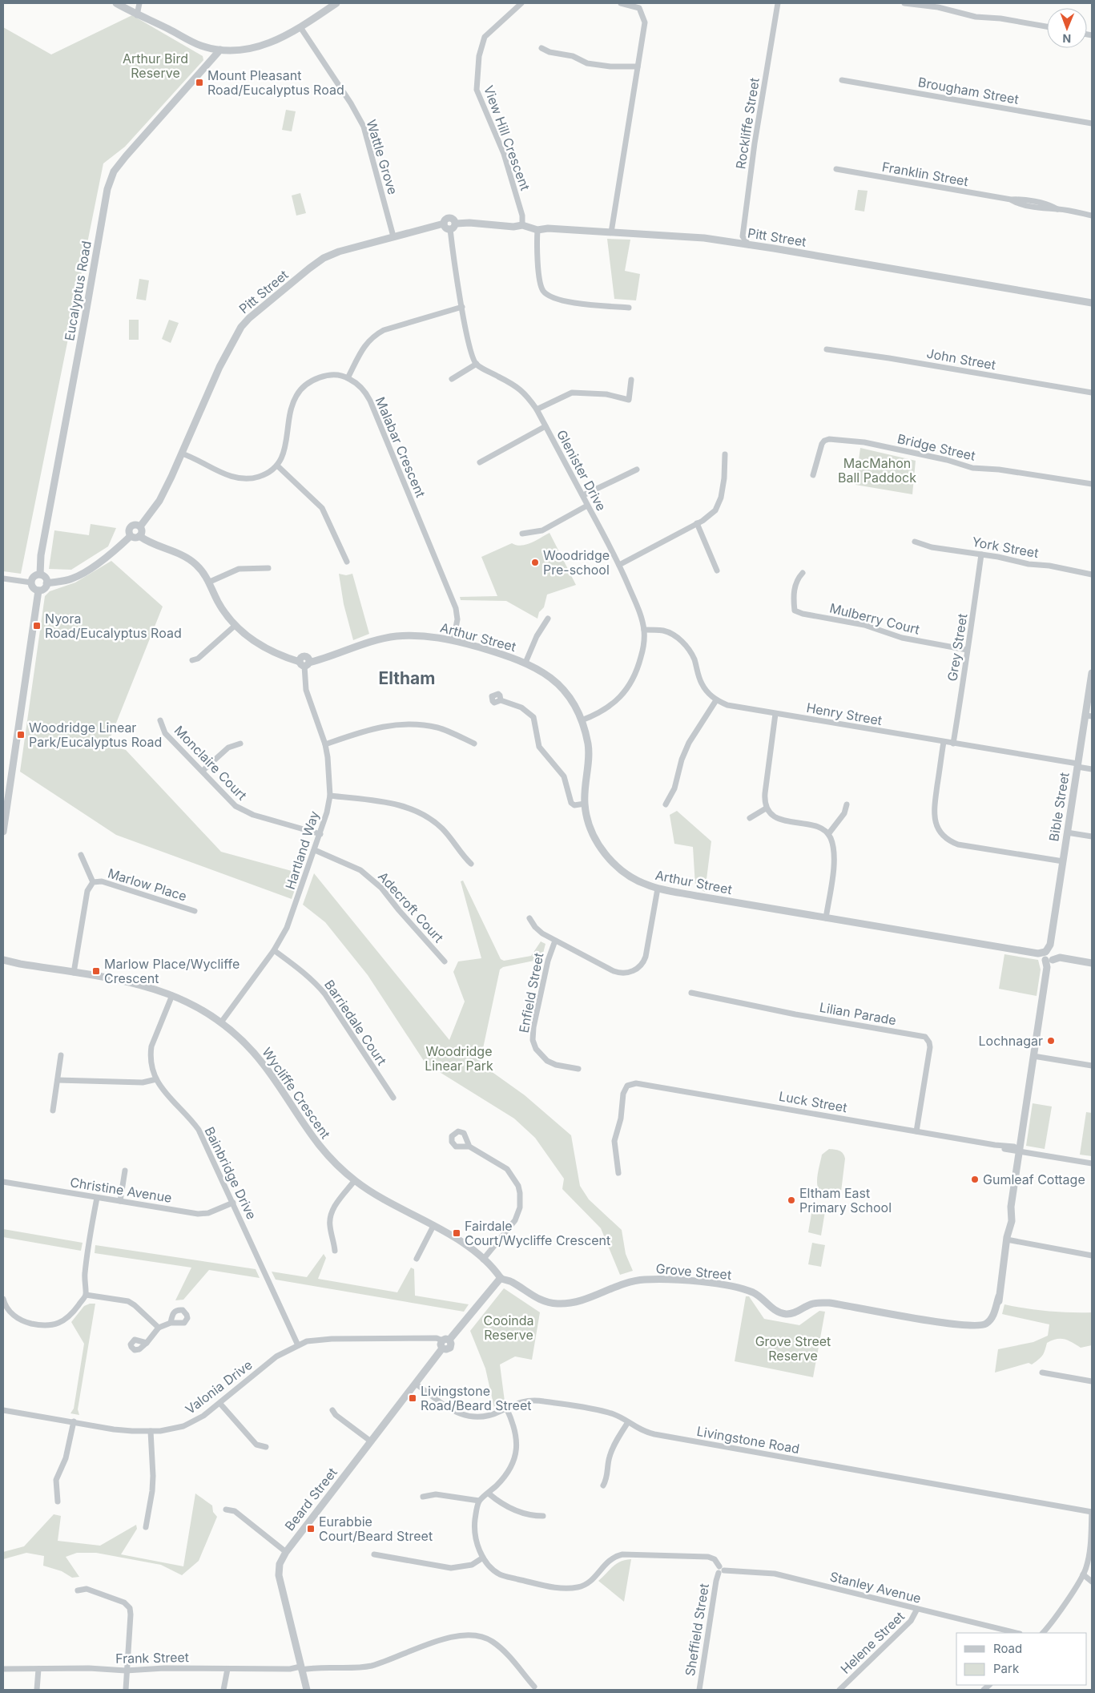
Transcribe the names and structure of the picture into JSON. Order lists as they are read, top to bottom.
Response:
{
  "streets": {
    "street": [
      "Brougham Street",
      "Rockliffe Street",
      "View Hill Crescent",
      "Wattle Grove",
      "Franklin Street",
      "Pitt Street",
      "Eucalyptus Road",
      "John Street",
      "Malabar Crescent",
      "Bridge Street",
      "Glenister Drive",
      "York Street",
      "Mulberry Court",
      "Arthur Street",
      "Grey Street",
      "Henry Street",
      "Monclaire Court",
      "Bible Street",
      "Hartland Way",
      "Marlow Place",
      "Adecroft Court",
      "Enfield Street",
      "Lilian Parade",
      "Barriedale Court",
      "Wycliffe Crescent",
      "Luck Street",
      "Bainbridge Drive",
      "Christine Avenue",
      "Grove Street",
      "Valonia Drive",
      "Livingstone Road",
      "Beard Street",
      "Stanley Avenue",
      "Sheffield Street",
      "Helene Street",
      "Frank Street"
    ]
  },
  "crossings": [
    ["Rockliffe Street", "Pitt Street"],
    ["View Hill Crescent", "Pitt Street"],
    ["Wattle Grove", "Pitt Street"],
    ["Pitt Street", "Arthur Street"],
    ["Malabar Crescent", "Arthur Street"],
    ["Glenister Drive", "Arthur Street"],
    ["York Street", "Grey Street"],
    ["Mulberry Court", "Grey Street"],
    ["Arthur Street", "Bible Street"],
    ["Arthur Street", "Hartland Way"],
    ["Grey Street", "Henry Street"],
    ["Henry Street", "Bible Street"],
    ["Monclaire Court", "Hartland Way"],
    ["Bible Street", "Luck Street"],
    ["Bible Street", "Grove Street"],
    ["Hartland Way", "Adecroft Court"],
    ["Hartland Way", "Barriedale Court"],
    ["Hartland Way", "Wycliffe Crescent"],
    ["Marlow Place", "Wycliffe Crescent"],
    ["Lilian Parade", "Luck Street"],
    ["Wycliffe Crescent", "Bainbridge Drive"],
    ["Wycliffe Crescent", "Grove Street"],
    ["Wycliffe Crescent", "Beard Street"],
    ["Bainbridge Drive", "Christine Avenue"],
    ["Bainbridge Drive", "Valonia Drive"],
    ["Grove Street", "Beard Street"],
    ["Valonia Drive", "Beard Street"],
    ["Livingstone Road", "Beard Street"],
    ["Beard Street", "Frank Street"],
    ["Stanley Avenue", "Sheffield Street"],
    ["Stanley Avenue", "Helene Street"]
  ],
  "districts": ["Eltham"],
  "parks": [
    "Arthur Bird Reserve",
    "MacMahon Ball Paddock",
    "Woodridge Linear Park",
    "Cooinda Reserve",
    "Grove Street Reserve"
  ],
  "places": {
    "transit": [
      "Mount Pleasant Road/Eucalyptus Road",
      "Nyora Road/Eucalyptus Road",
      "Woodridge Linear Park/Eucalyptus Road",
      "Marlow Place/Wycliffe Crescent",
      "Fairdale Court/Wycliffe Crescent",
      "Livingstone Road/Beard Street",
      "Eurabbie Court/Beard Street"
    ],
    "other": [
      "Woodridge Pre-school",
      "Lochnagar",
      "Gumleaf Cottage",
      "Eltham East Primary School"
    ]
  },
  "legend": ["Road", "Park"],
  "north": "bottom"
}
